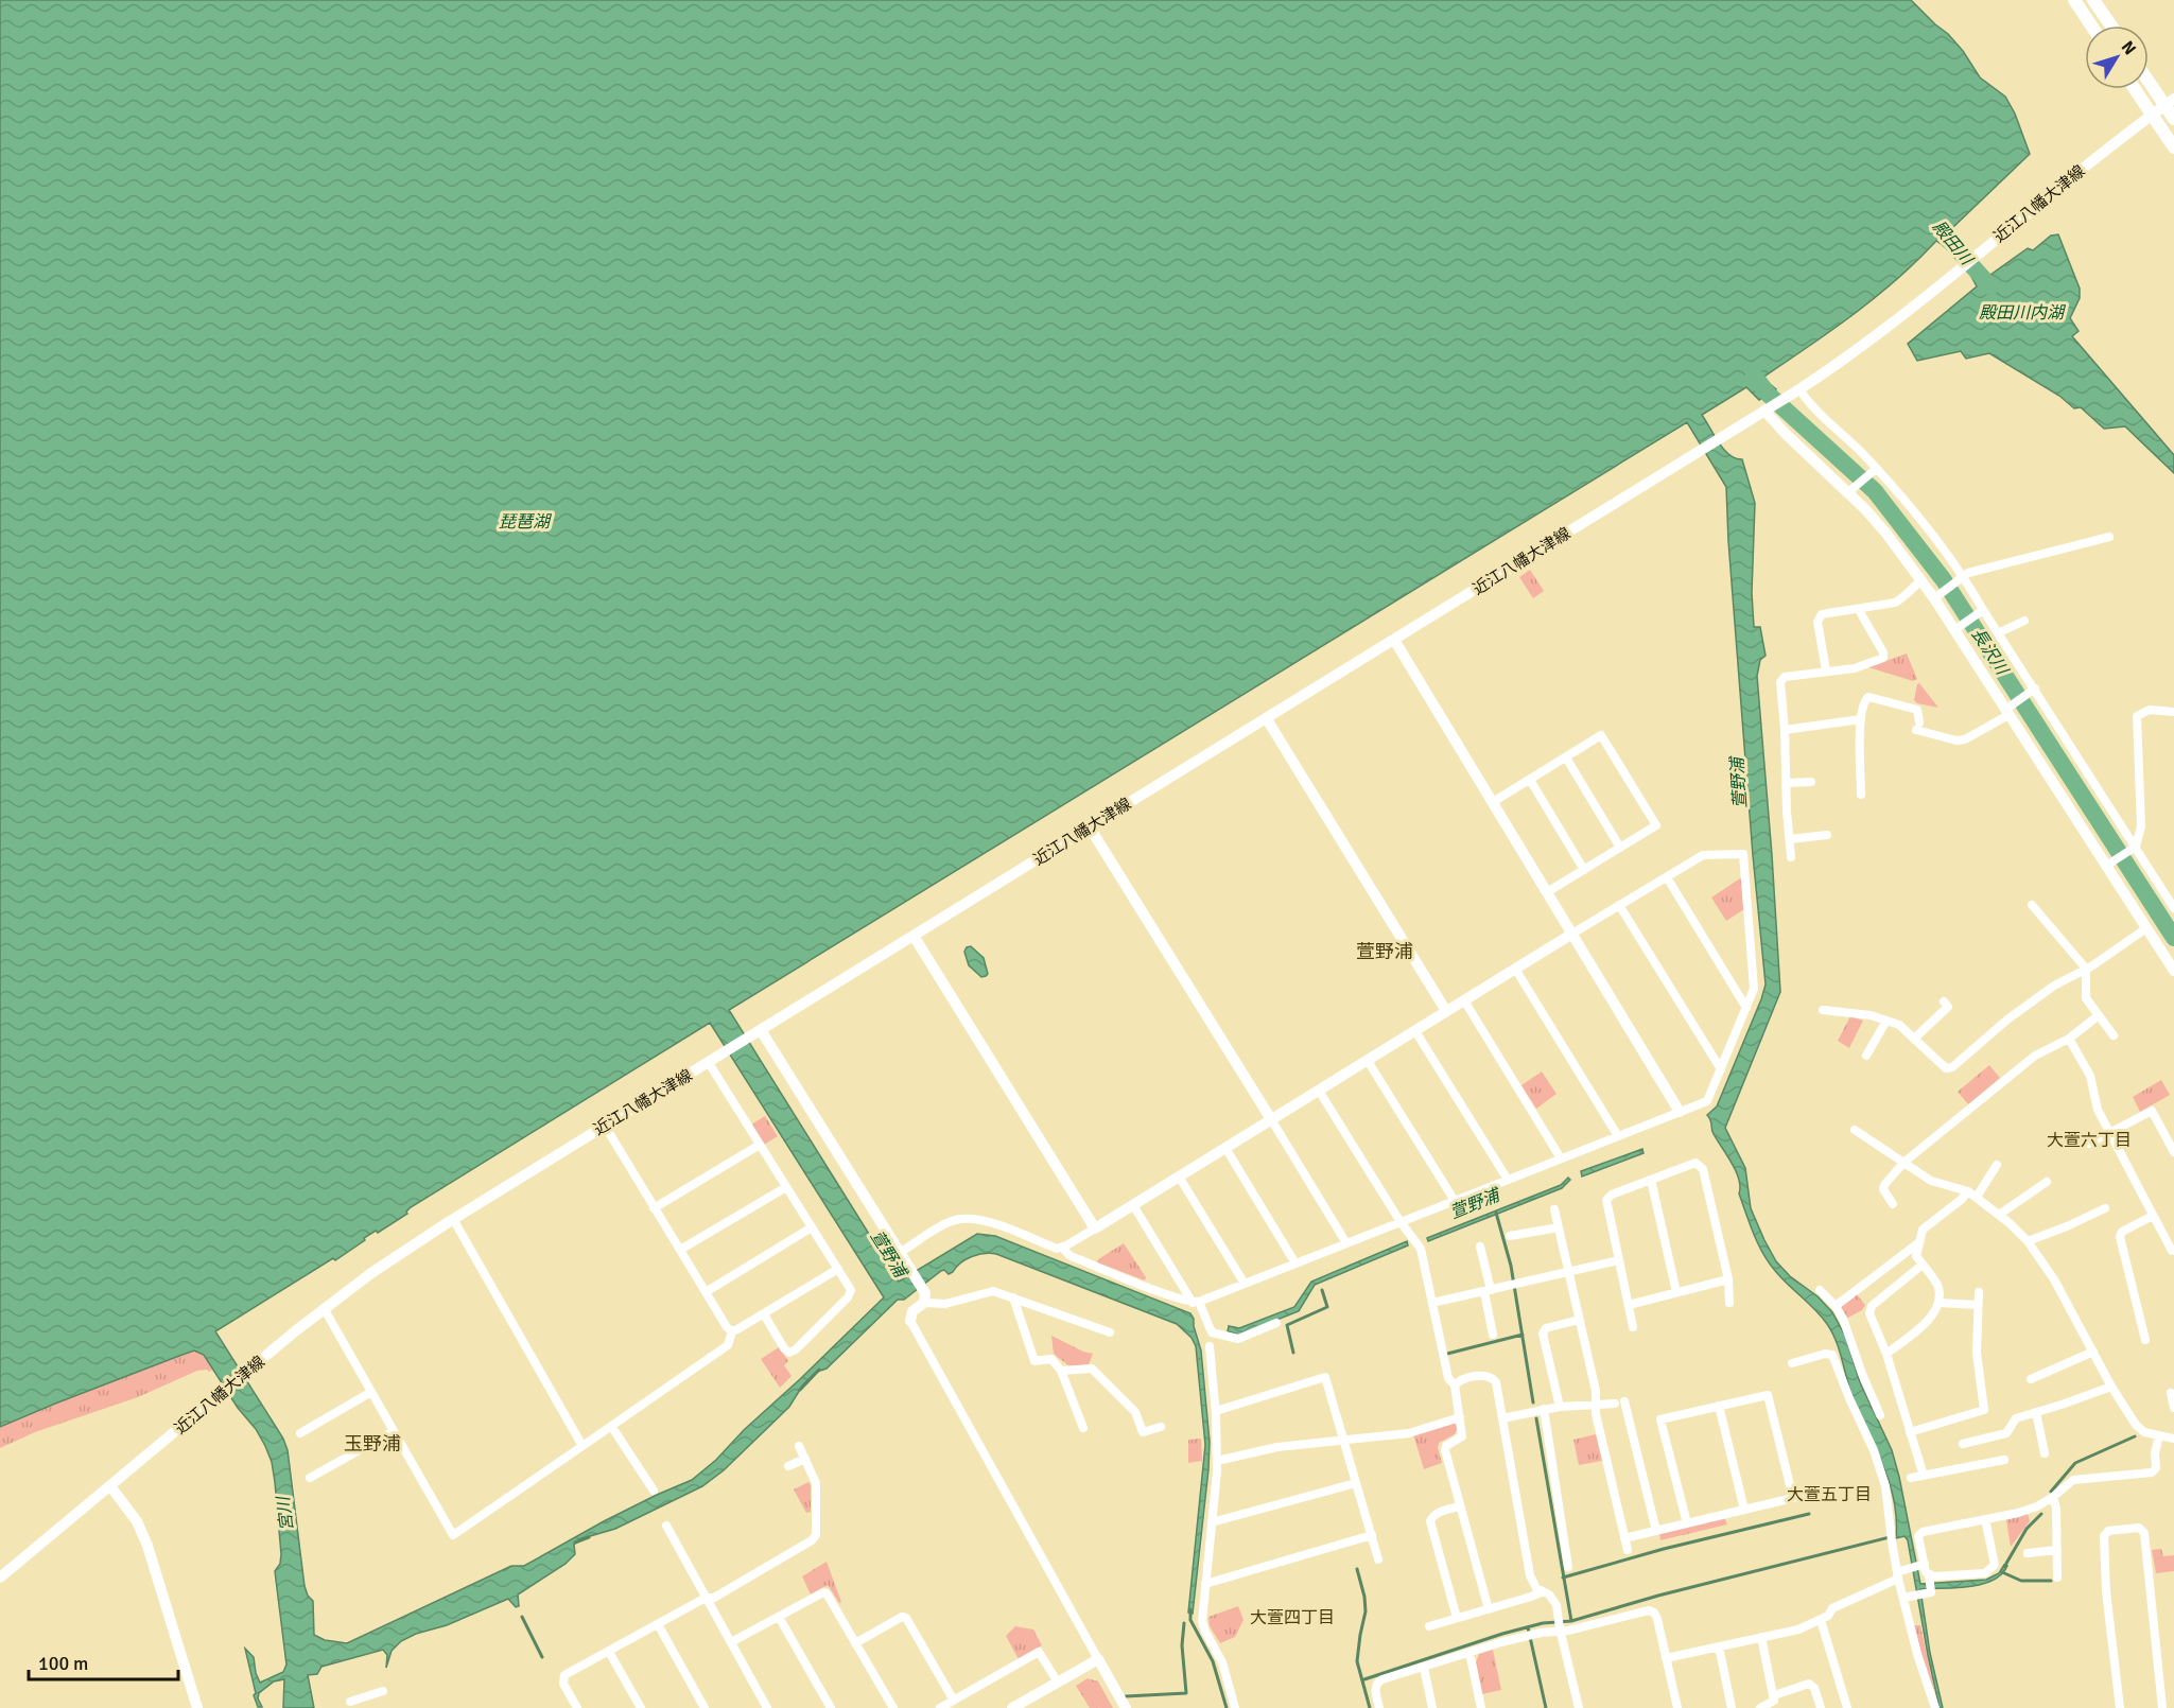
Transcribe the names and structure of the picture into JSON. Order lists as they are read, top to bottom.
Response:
{
  "streets": {
    "street": ["近江八幡大津線"]
  },
  "districts": [
    "萱野浦",
    "大萱六丁目",
    "玉野浦",
    "大萱五丁目",
    "大萱四丁目"
  ],
  "water": [
    "殿田川",
    "殿田川内湖",
    "琵琶湖",
    "長沢川",
    "萱野浦",
    "宮川"
  ],
  "scale_bar": "100 m",
  "north": "top right"
}
